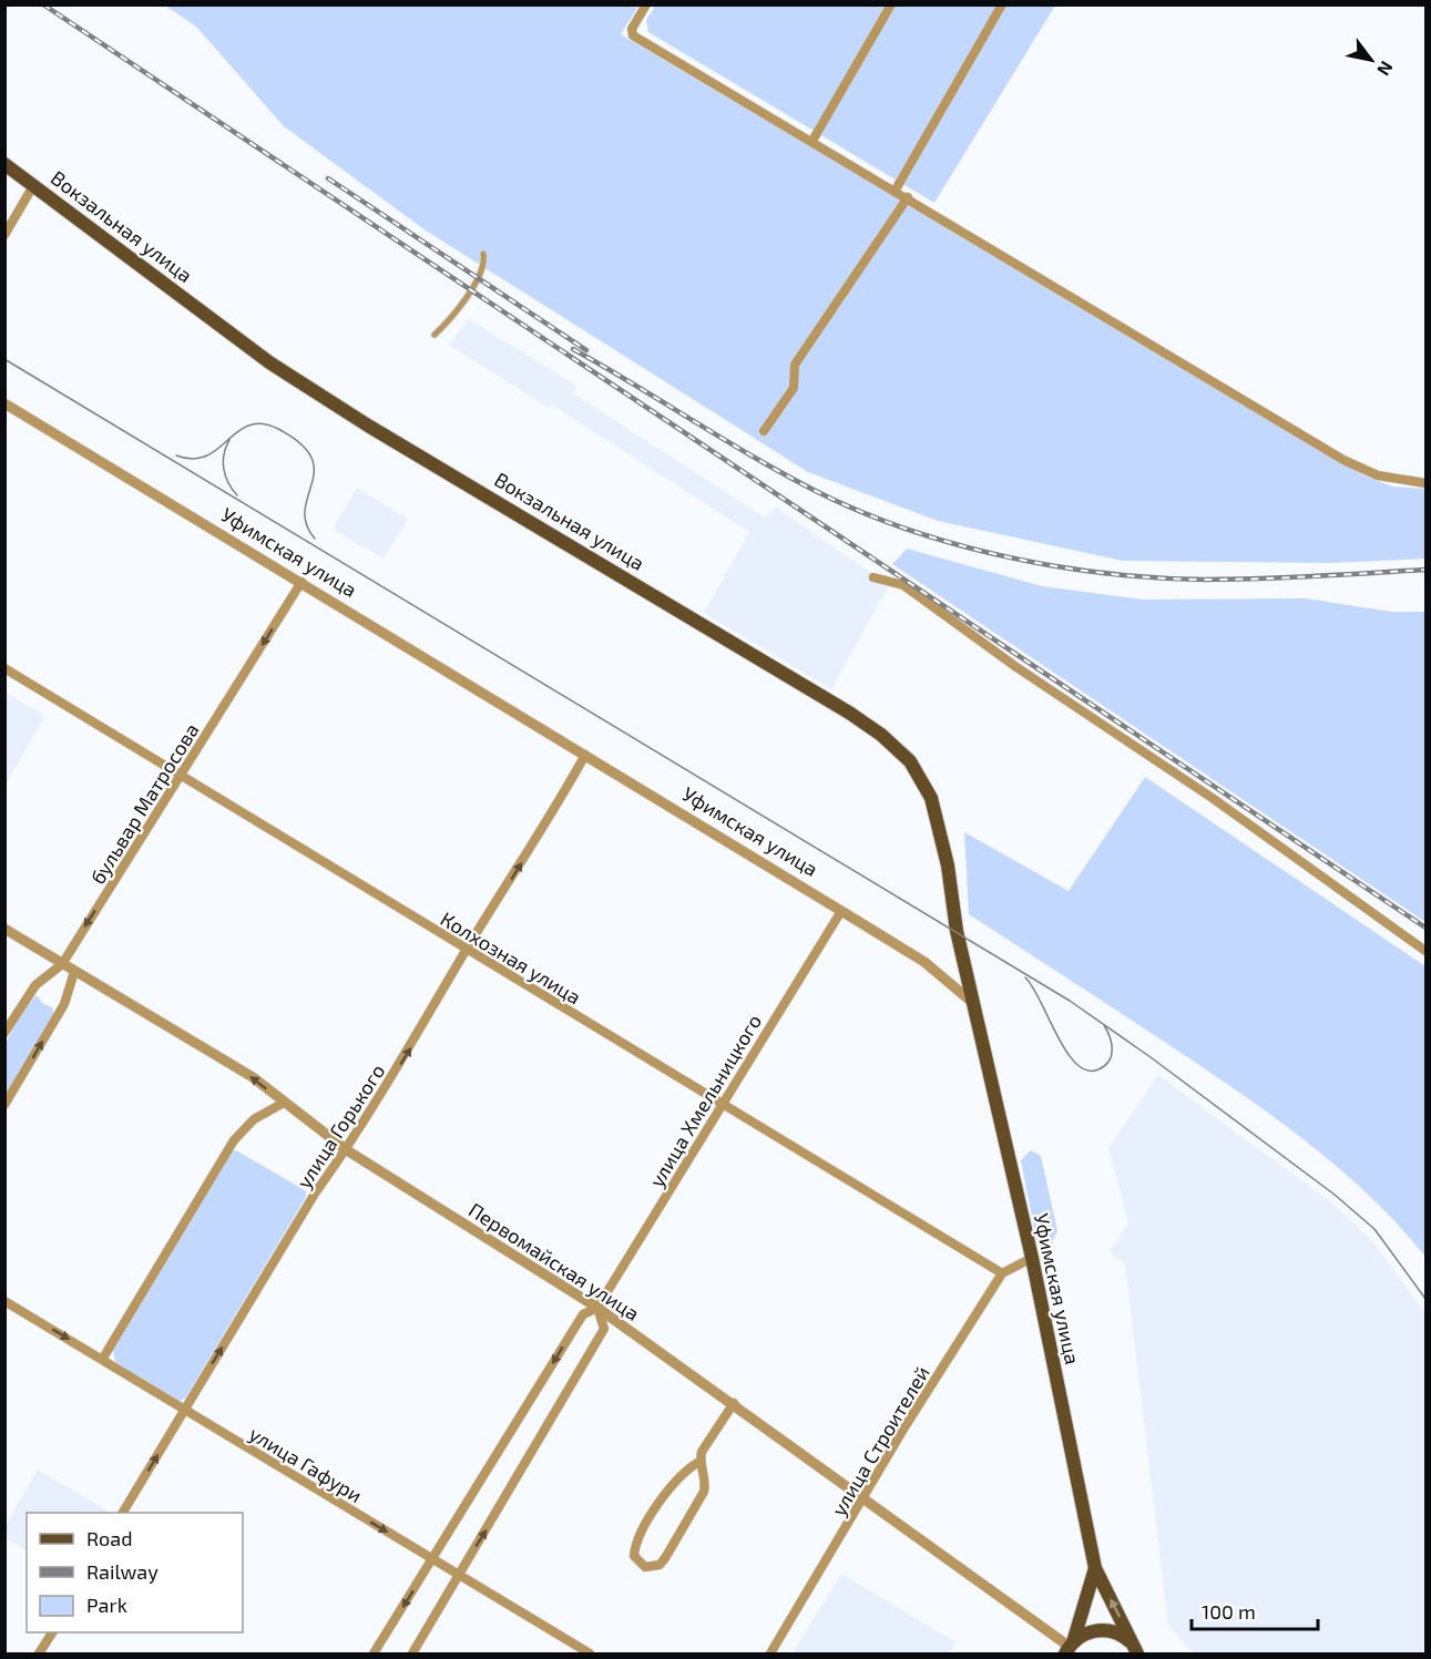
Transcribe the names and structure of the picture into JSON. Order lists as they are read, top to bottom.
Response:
{
  "streets": {
    "main road": ["Вокзальная улица", "Уфимская улица"],
    "street": [
      "бульвар Матросова",
      "Колхозная улица",
      "улица Хмельницкого",
      "улица Горького",
      "Первомайская улица",
      "улица Строителей",
      "улица Гафури"
    ]
  },
  "crossings": [
    ["Вокзальная улица", "Уфимская улица"],
    ["Уфимская улица", "бульвар Матросова"],
    ["Уфимская улица", "улица Хмельницкого"],
    ["Уфимская улица", "улица Горького"],
    ["бульвар Матросова", "Колхозная улица"],
    ["бульвар Матросова", "Первомайская улица"],
    ["Колхозная улица", "улица Хмельницкого"],
    ["Колхозная улица", "улица Горького"],
    ["Колхозная улица", "улица Строителей"],
    ["улица Хмельницкого", "Первомайская улица"],
    ["улица Хмельницкого", "улица Гафури"],
    ["улица Горького", "Первомайская улица"],
    ["улица Горького", "улица Гафури"],
    ["Первомайская улица", "улица Строителей"]
  ],
  "one_way": ["бульвар Матросова", "улица Горького", "улица Гафури"],
  "legend": ["Road", "Railway", "Park"],
  "scale_bar": "100 m",
  "north": "bottom right"
}
